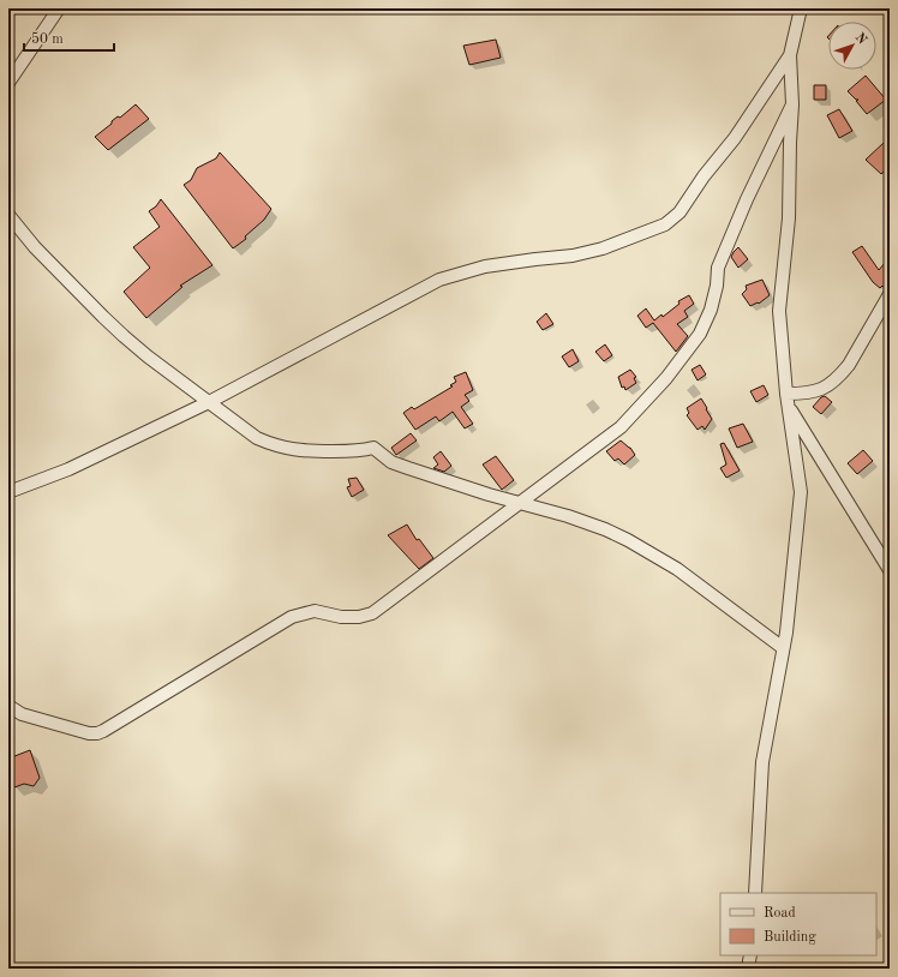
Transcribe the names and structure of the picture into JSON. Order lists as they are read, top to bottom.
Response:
{
  "legend": ["Road", "Building"],
  "scale_bar": "50 m",
  "north": "top right"
}
